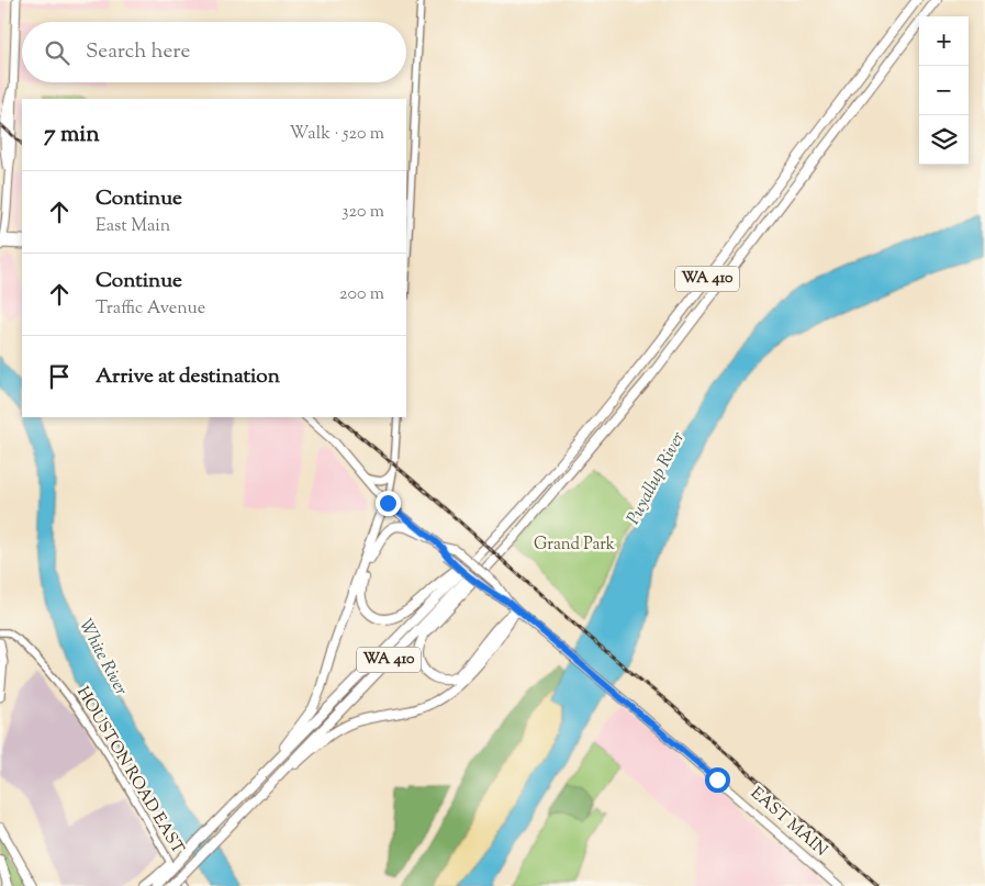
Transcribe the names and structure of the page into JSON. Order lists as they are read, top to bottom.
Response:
{
  "streets": {
    "highway": ["WA 410"],
    "main road": ["EAST MAIN"],
    "street": ["HOUSTON ROAD EAST"]
  },
  "water": ["Puyallup River", "White River"],
  "parks": ["Grand Park"],
  "page": {
    "map_buttons": ["+", "−"],
    "search": "Search here",
    "heading": ["7 min", "Walk · 520 m"],
    "list": [
      ["Continue", "East Main", "320 m"],
      ["Continue", "Traffic Avenue", "200 m"],
      "Arrive at destination"
    ]
  }
}
